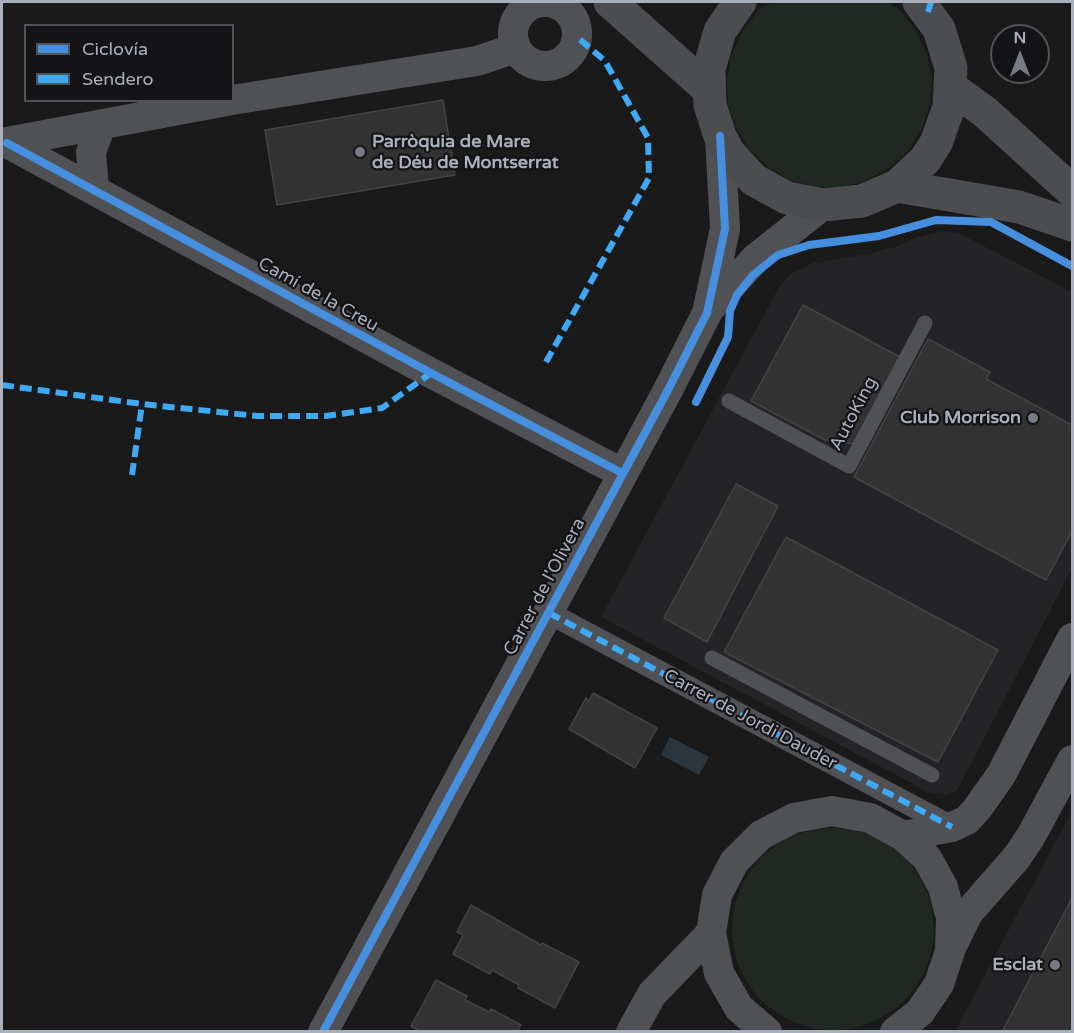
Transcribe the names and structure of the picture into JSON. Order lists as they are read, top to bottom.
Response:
{
  "streets": {
    "street": ["Camí de la Creu", "Carrer de l'Olivera", "Carrer de Jordi Dauder"],
    "lane": ["AutoKing"]
  },
  "crossings": [
    ["Camí de la Creu", "Carrer de l'Olivera"],
    ["Carrer de l'Olivera", "Carrer de Jordi Dauder"]
  ],
  "places": ["Parròquia de Mare de Déu de Montserrat", "Club Morrison", "Esclat"],
  "legend": ["Ciclovía", "Sendero"],
  "north": "top"
}
